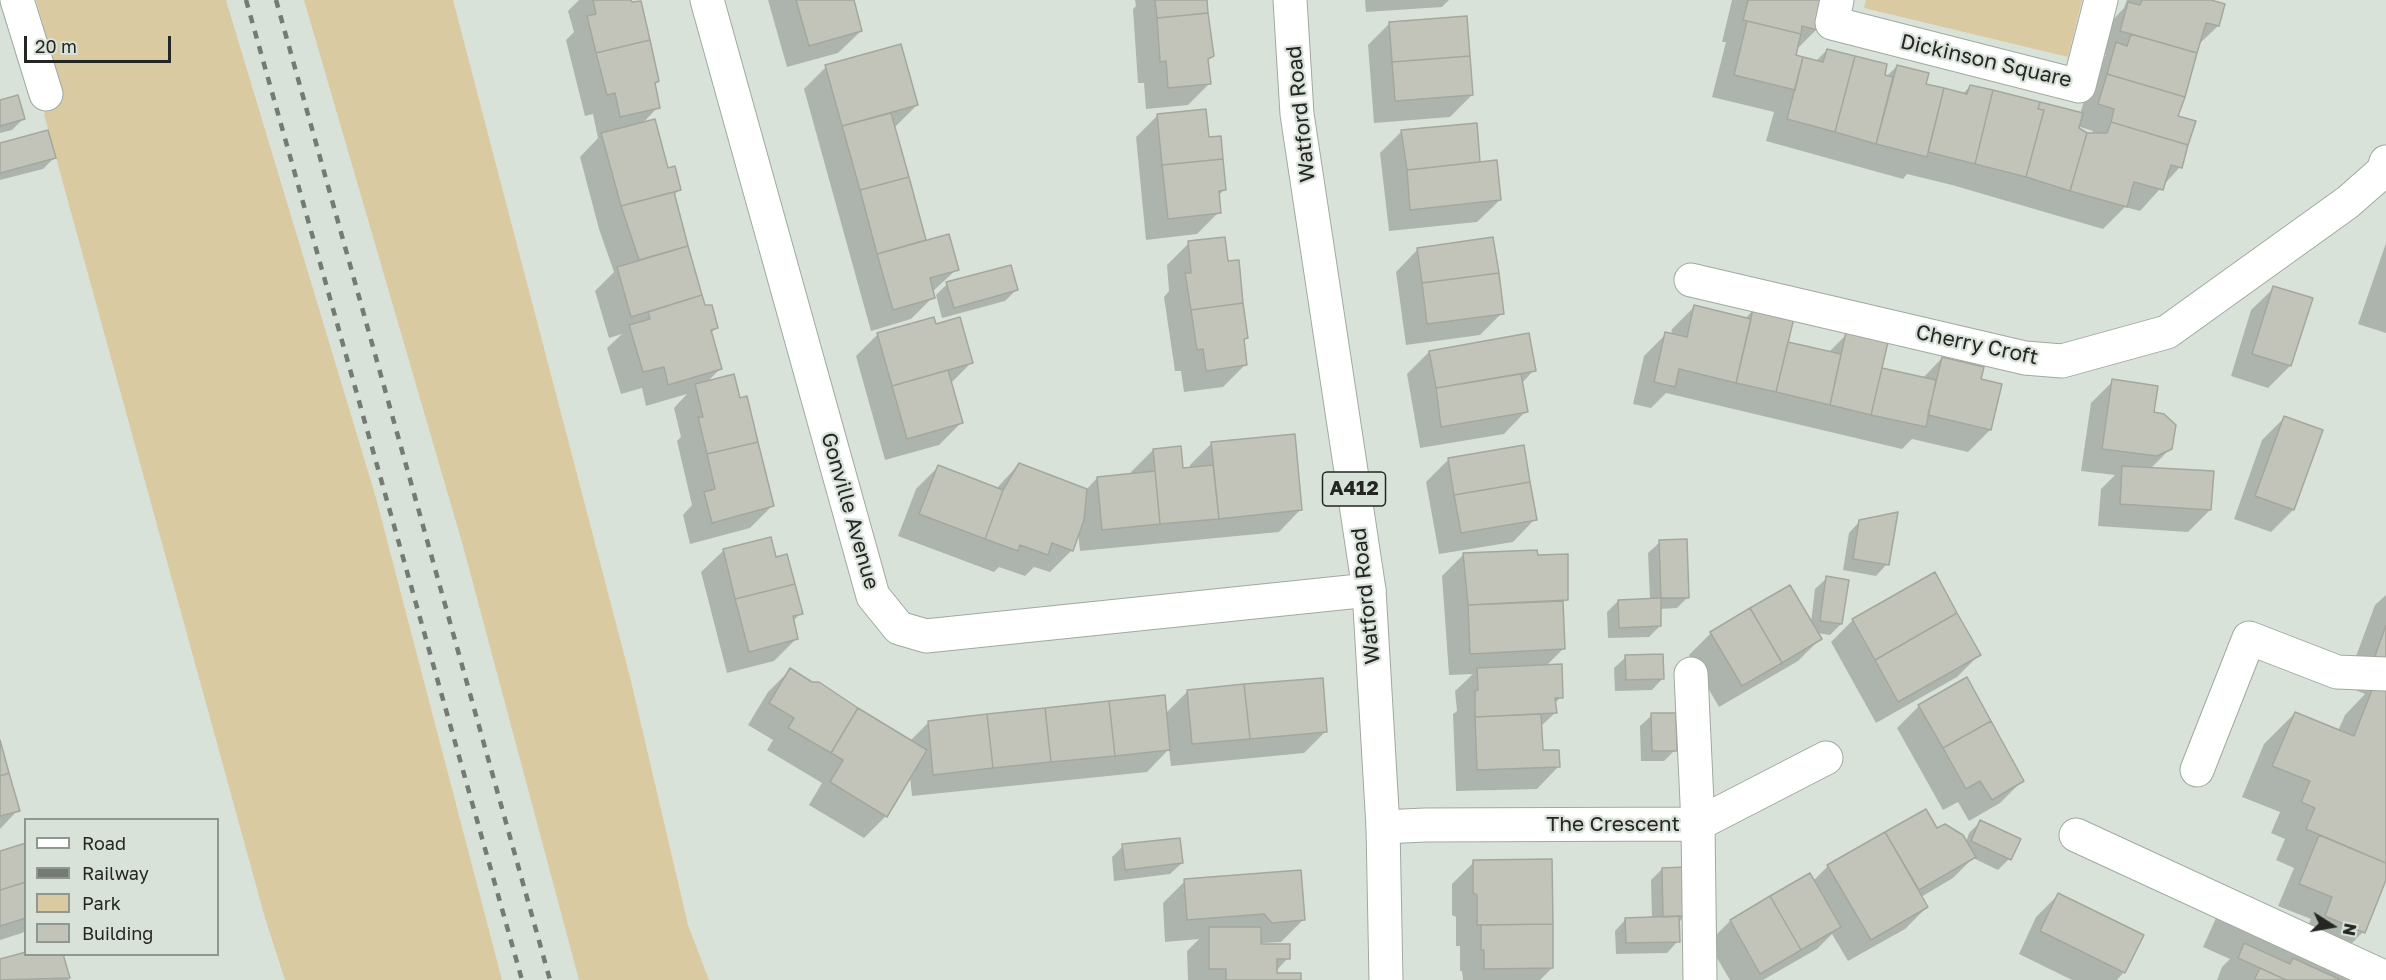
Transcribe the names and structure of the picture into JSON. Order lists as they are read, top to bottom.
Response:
{
  "streets": {
    "street": [
      "Dickinson Square",
      "Watford Road",
      "Cherry Croft",
      "A412",
      "Gonville Avenue",
      "The Crescent"
    ]
  },
  "crossings": [
    ["Watford Road", "Gonville Avenue"],
    ["Watford Road", "The Crescent"]
  ],
  "legend": [
    "Road",
    "Railway",
    "Park",
    "Building"
  ],
  "scale_bar": "20 m",
  "north": "right"
}
